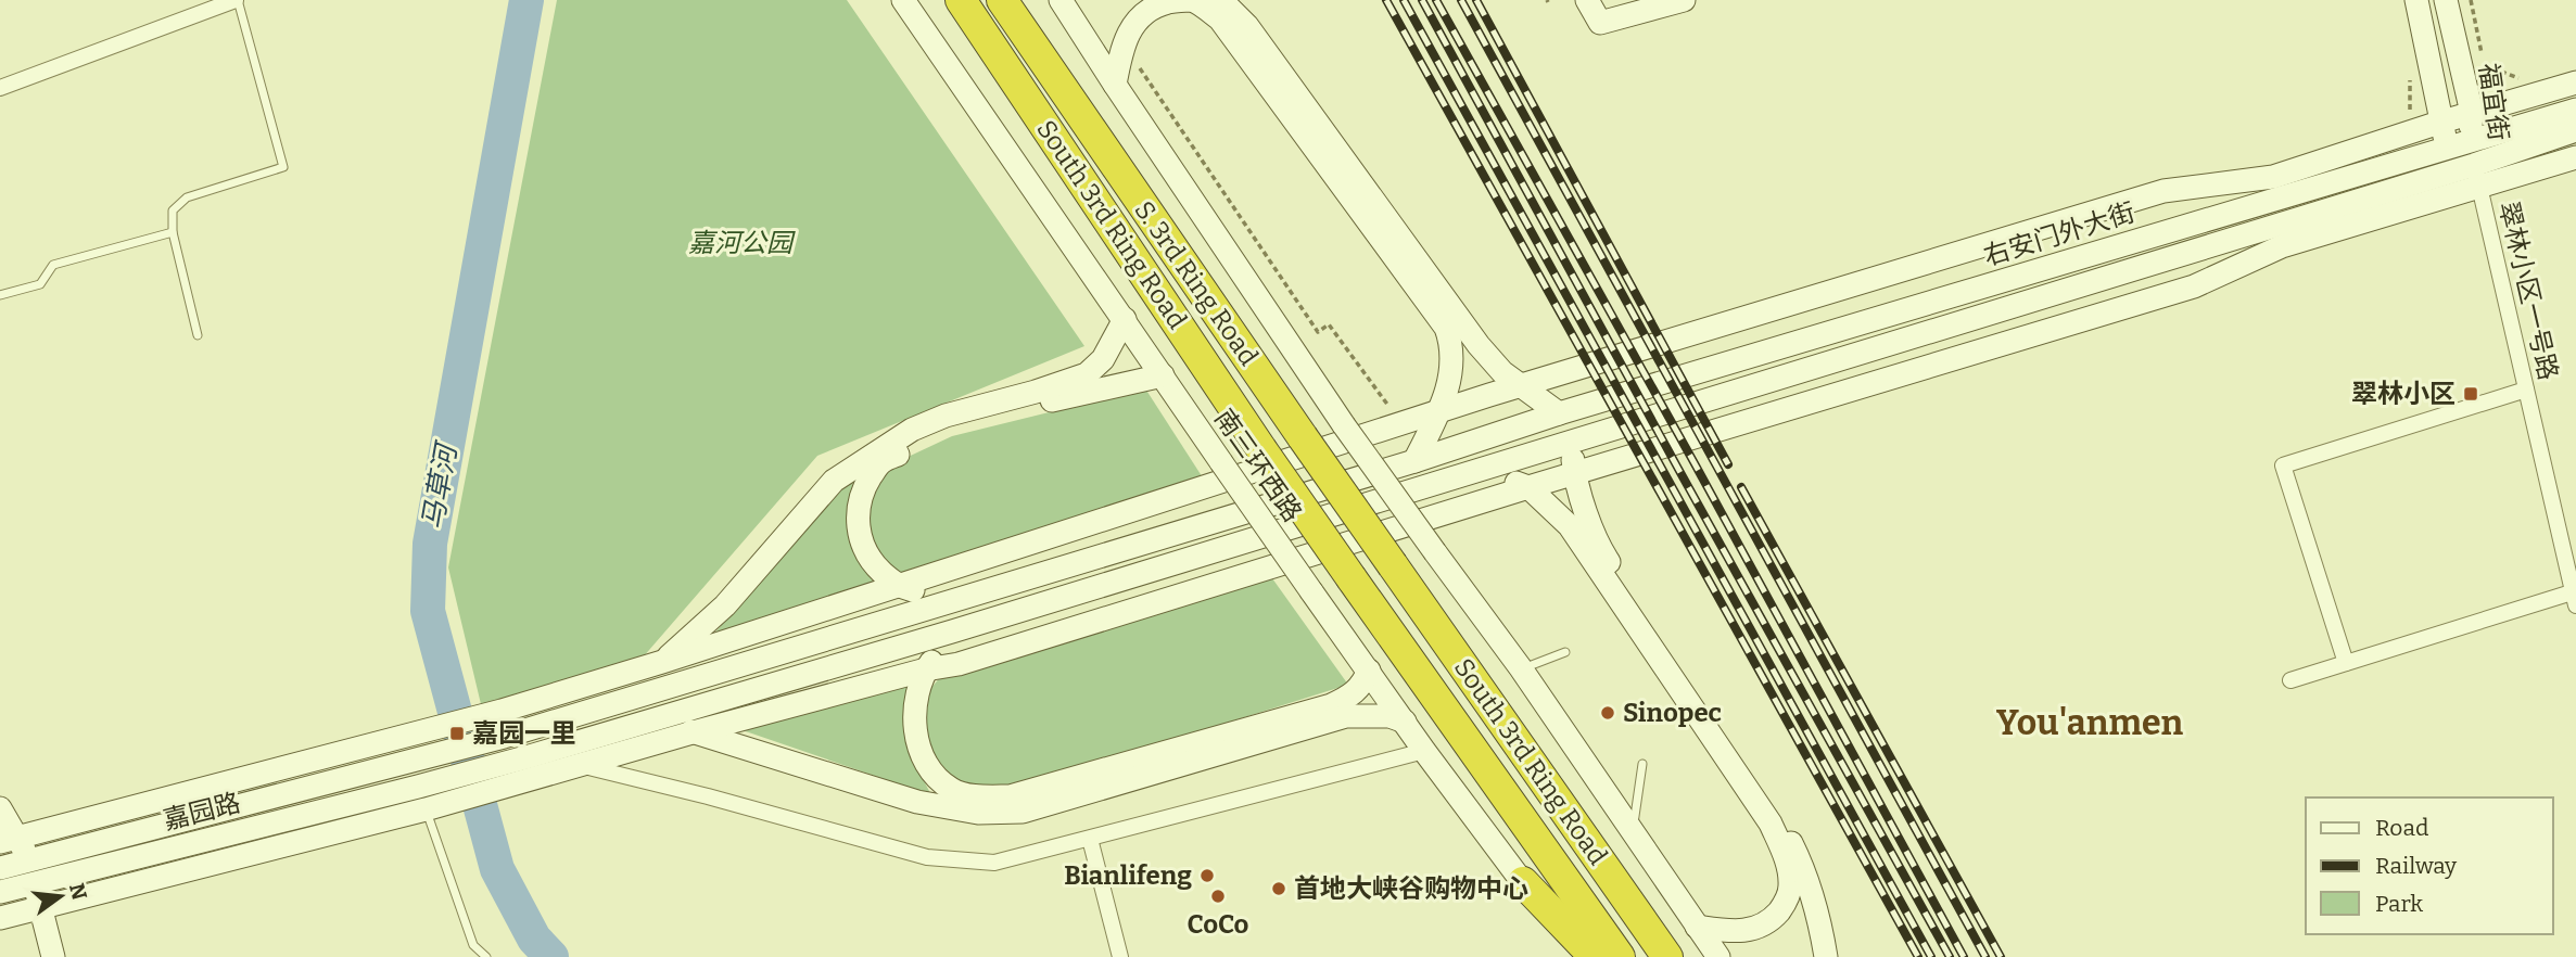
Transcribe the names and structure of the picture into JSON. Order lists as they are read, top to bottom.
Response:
{
  "streets": {
    "highway": ["South 3rd Ring Road", "S. 3rd Ring Road"],
    "main road": [
      "福宜街",
      "右安门外大街",
      "南三环西路",
      "嘉园路"
    ],
    "street": ["翠林小区一号路"]
  },
  "crossings": [
    ["福宜街", "右安门外大街"],
    ["福宜街", "翠林小区一号路"],
    ["South 3rd Ring Road", "S. 3rd Ring Road"],
    ["右安门外大街", "翠林小区一号路"],
    ["右安门外大街", "嘉园路"]
  ],
  "districts": ["You'anmen"],
  "water": ["马草河"],
  "parks": ["嘉河公园"],
  "places": {
    "transit": ["翠林小区", "嘉园一里"],
    "other": [
      "Sinopec",
      "Bianlifeng",
      "首地大峡谷购物中心",
      "CoCo"
    ]
  },
  "legend": ["Road", "Railway", "Park"],
  "north": "right"
}
